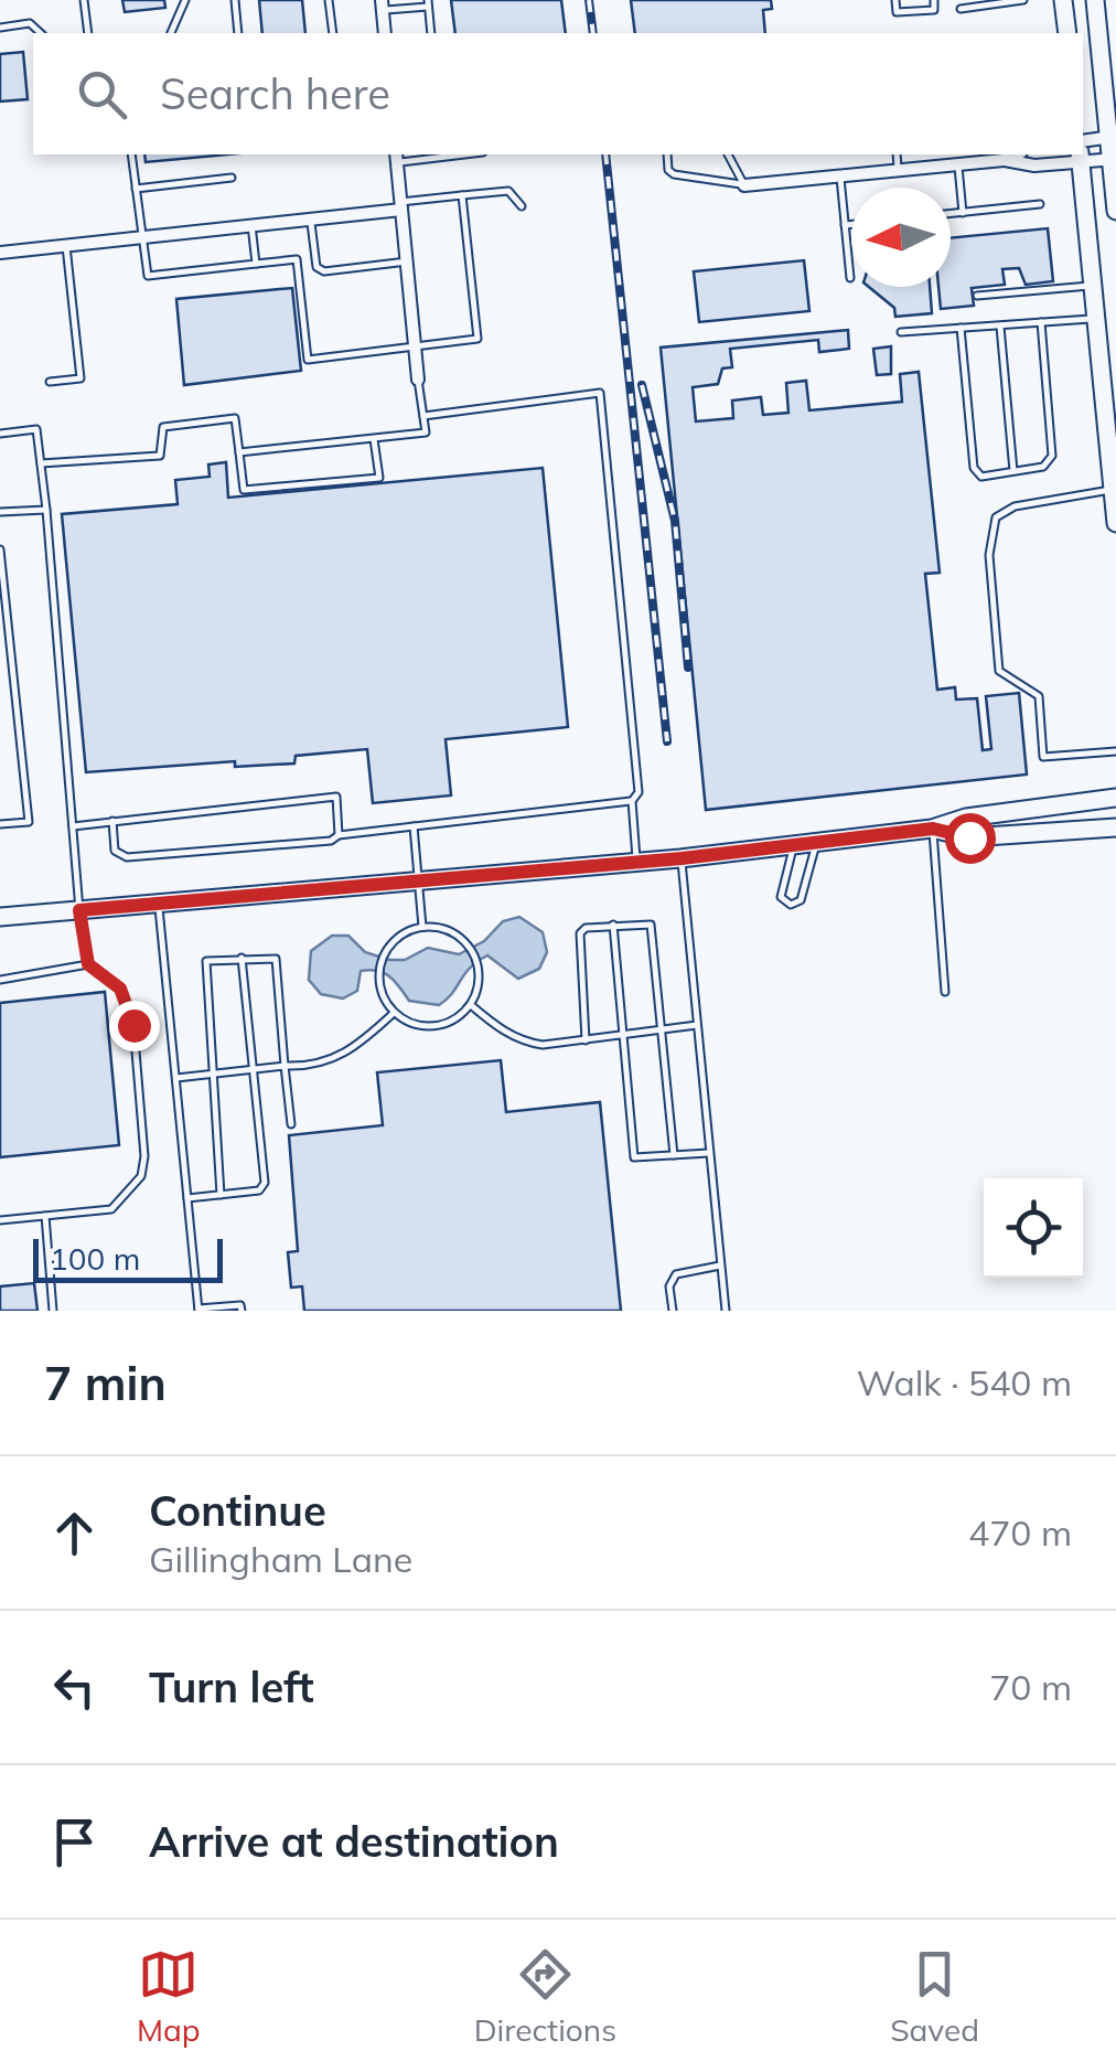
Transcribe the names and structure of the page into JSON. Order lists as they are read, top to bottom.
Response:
{
  "scale_bar": "100 m",
  "north": "left",
  "page": {
    "search": "Search here",
    "scale": "100 m",
    "heading": ["7 min", "Walk · 540 m"],
    "list": [
      ["Continue", "Gillingham Lane", "470 m"],
      ["Turn left", "70 m"],
      "Arrive at destination"
    ],
    "nav": ["Map", "Directions", "Saved"]
  }
}
